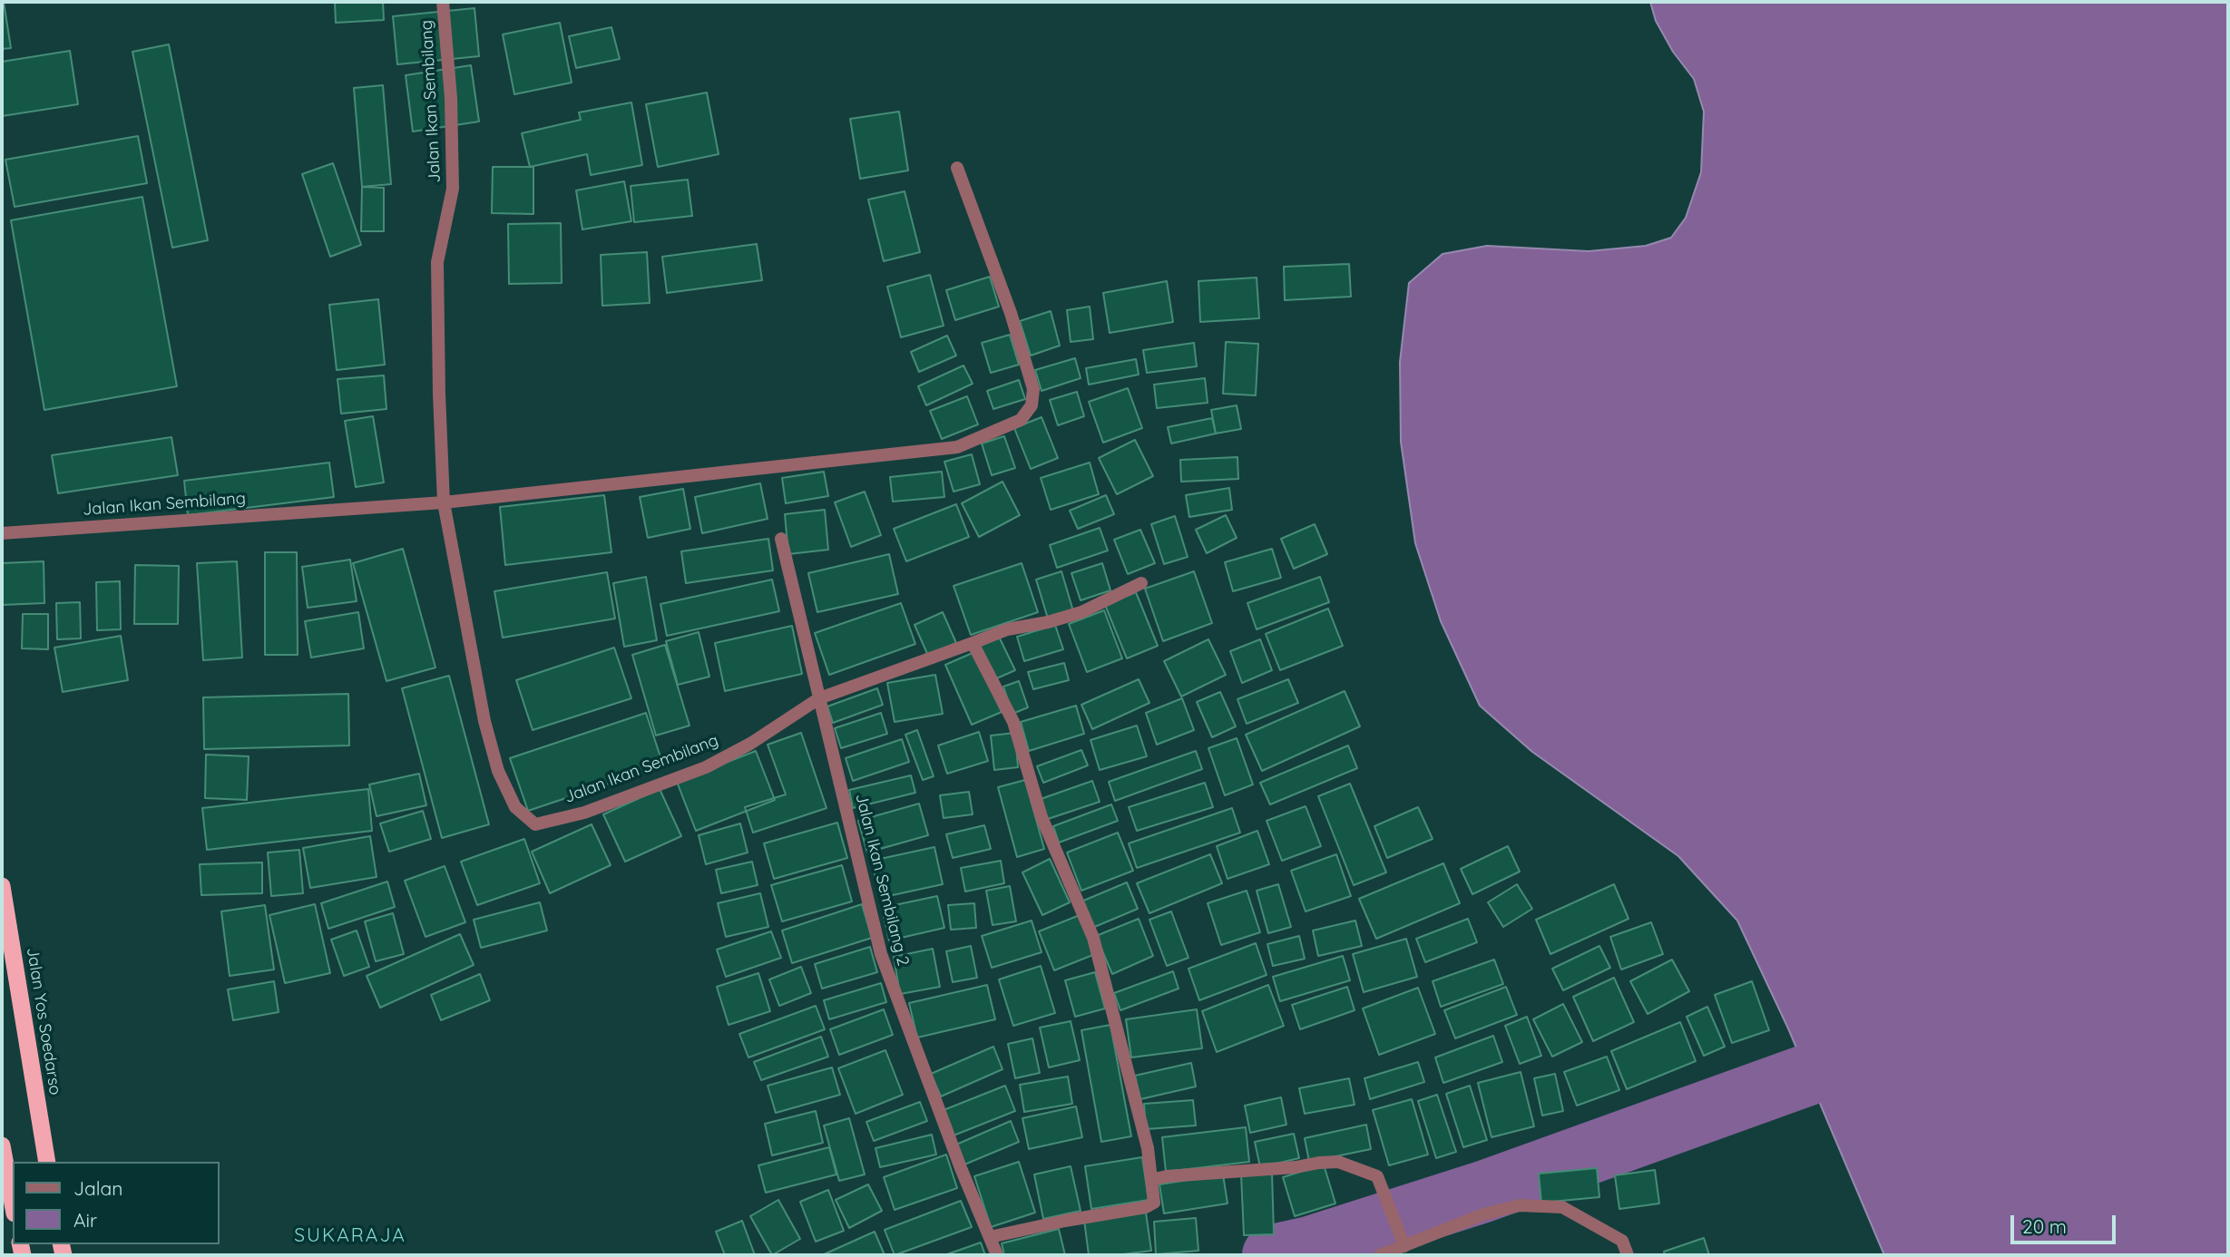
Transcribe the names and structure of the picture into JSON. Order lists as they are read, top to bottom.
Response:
{
  "streets": {
    "highway": ["Jalan Yos Soedarso"],
    "street": ["Jalan Ikan Sembilang", "Jalan Ikan Sembilang 2"]
  },
  "crossings": [
    ["Jalan Ikan Sembilang", "Jalan Ikan Sembilang 2"]
  ],
  "districts": ["SUKARAJA"],
  "legend": ["Jalan", "Air"],
  "scale_bar": "20 m"
}
